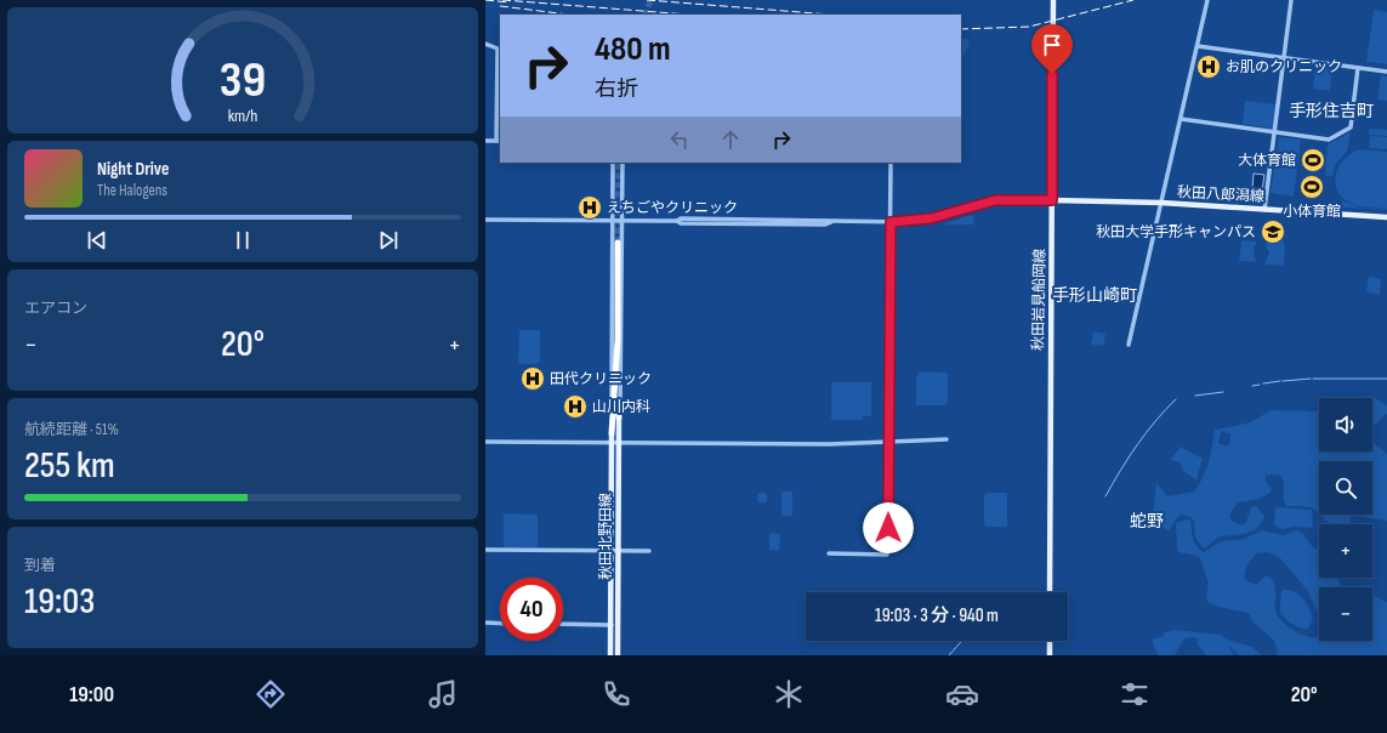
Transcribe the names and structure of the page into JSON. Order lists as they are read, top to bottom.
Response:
{
  "streets": {
    "main road": ["秋田八郎潟線", "秋田岩見船岡線", "秋田北野田線"]
  },
  "crossings": [
    ["秋田八郎潟線", "秋田岩見船岡線"]
  ],
  "districts": ["手形住吉町", "手形山崎町", "蛇野"],
  "places": {
    "hospital": [
      "お肌のクリニック",
      "えちごやクリニック",
      "田代クリニック",
      "山川内科"
    ],
    "sports": ["大体育館", "小体育館"],
    "school or university": ["秋田大学手形キャンパス"]
  },
  "page": {
    "turn": ["480 m", "右折"],
    "song": ["Night Drive", "The Halogens"],
    "tile": [
      "エアコン",
      ["航続距離 · 51%", "255 km"],
      ["到着", "19:03"]
    ],
    "heat": ["−", "20°", "+"],
    "map_buttons": ["+", "−"],
    "limit": "40",
    "trip": "19:03 · 3 分 · 940 m",
    "tabs": ["19:00", "20°"],
    "gauge": ["39", "km/h"]
  }
}
